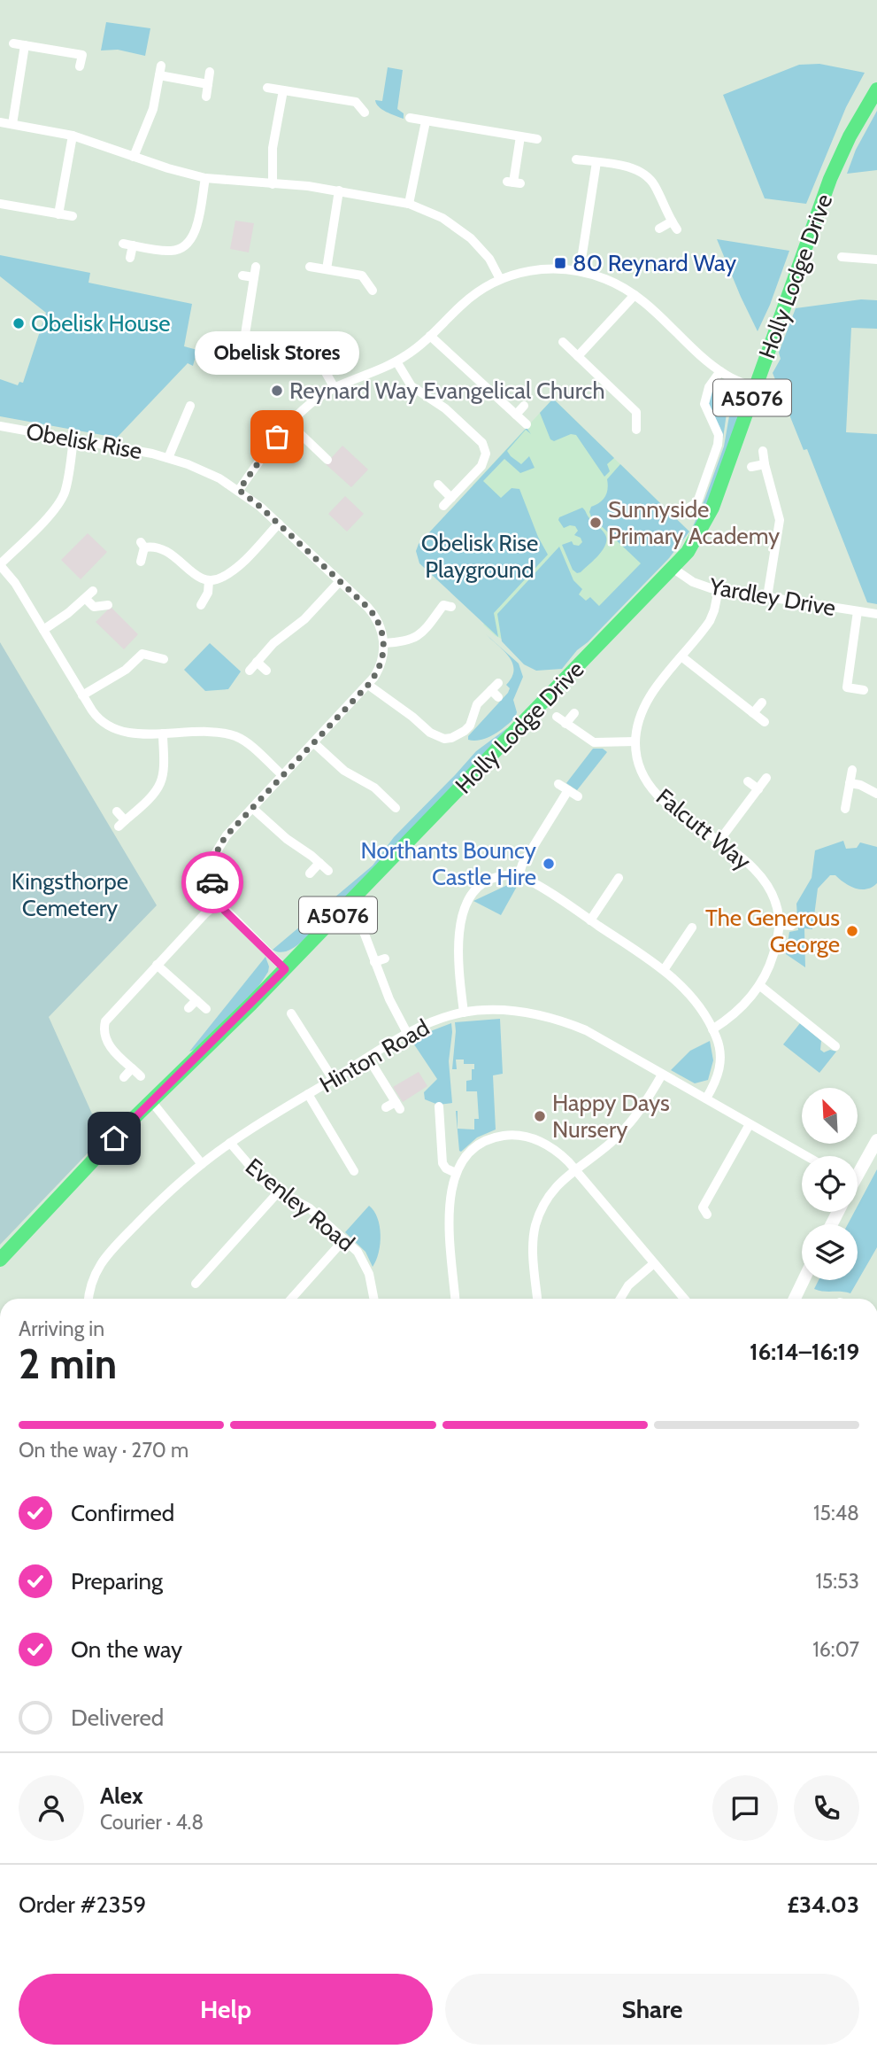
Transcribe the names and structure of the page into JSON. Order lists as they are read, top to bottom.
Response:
{
  "streets": {
    "main road": ["Holly Lodge Drive", "A5076"],
    "street": [
      "Obelisk Rise",
      "Yardley Drive",
      "Falcutt Way",
      "Hinton Road",
      "Evenley Road"
    ]
  },
  "crossings": [
    ["Holly Lodge Drive", "Yardley Drive"],
    ["Yardley Drive", "Falcutt Way"],
    ["Hinton Road", "Evenley Road"]
  ],
  "parks": ["Obelisk Rise Playground", "Kingsthorpe Cemetery"],
  "places": {
    "transit": ["80 Reynard Way"],
    "other": [
      "Obelisk House",
      "Reynard Way Evangelical Church",
      "Obelisk Stores",
      "Sunnyside Primary Academy",
      "Northants Bouncy Castle Hire",
      "The Generous George",
      "Happy Days Nursery"
    ]
  },
  "north": "top left",
  "page": {
    "bubble": "Obelisk Stores",
    "heading": ["2 min", "Arriving in", "16:14–16:19"],
    "panel": [
      "Alex",
      "Courier · 4.8",
      "Order #2359",
      "£34.03"
    ],
    "bar": "On the way · 270 m",
    "list": [
      ["Confirmed", "15:48"],
      ["Preparing", "15:53"],
      ["On the way", "16:07"],
      "Delivered"
    ],
    "buttons": ["Help", "Share"]
  }
}
